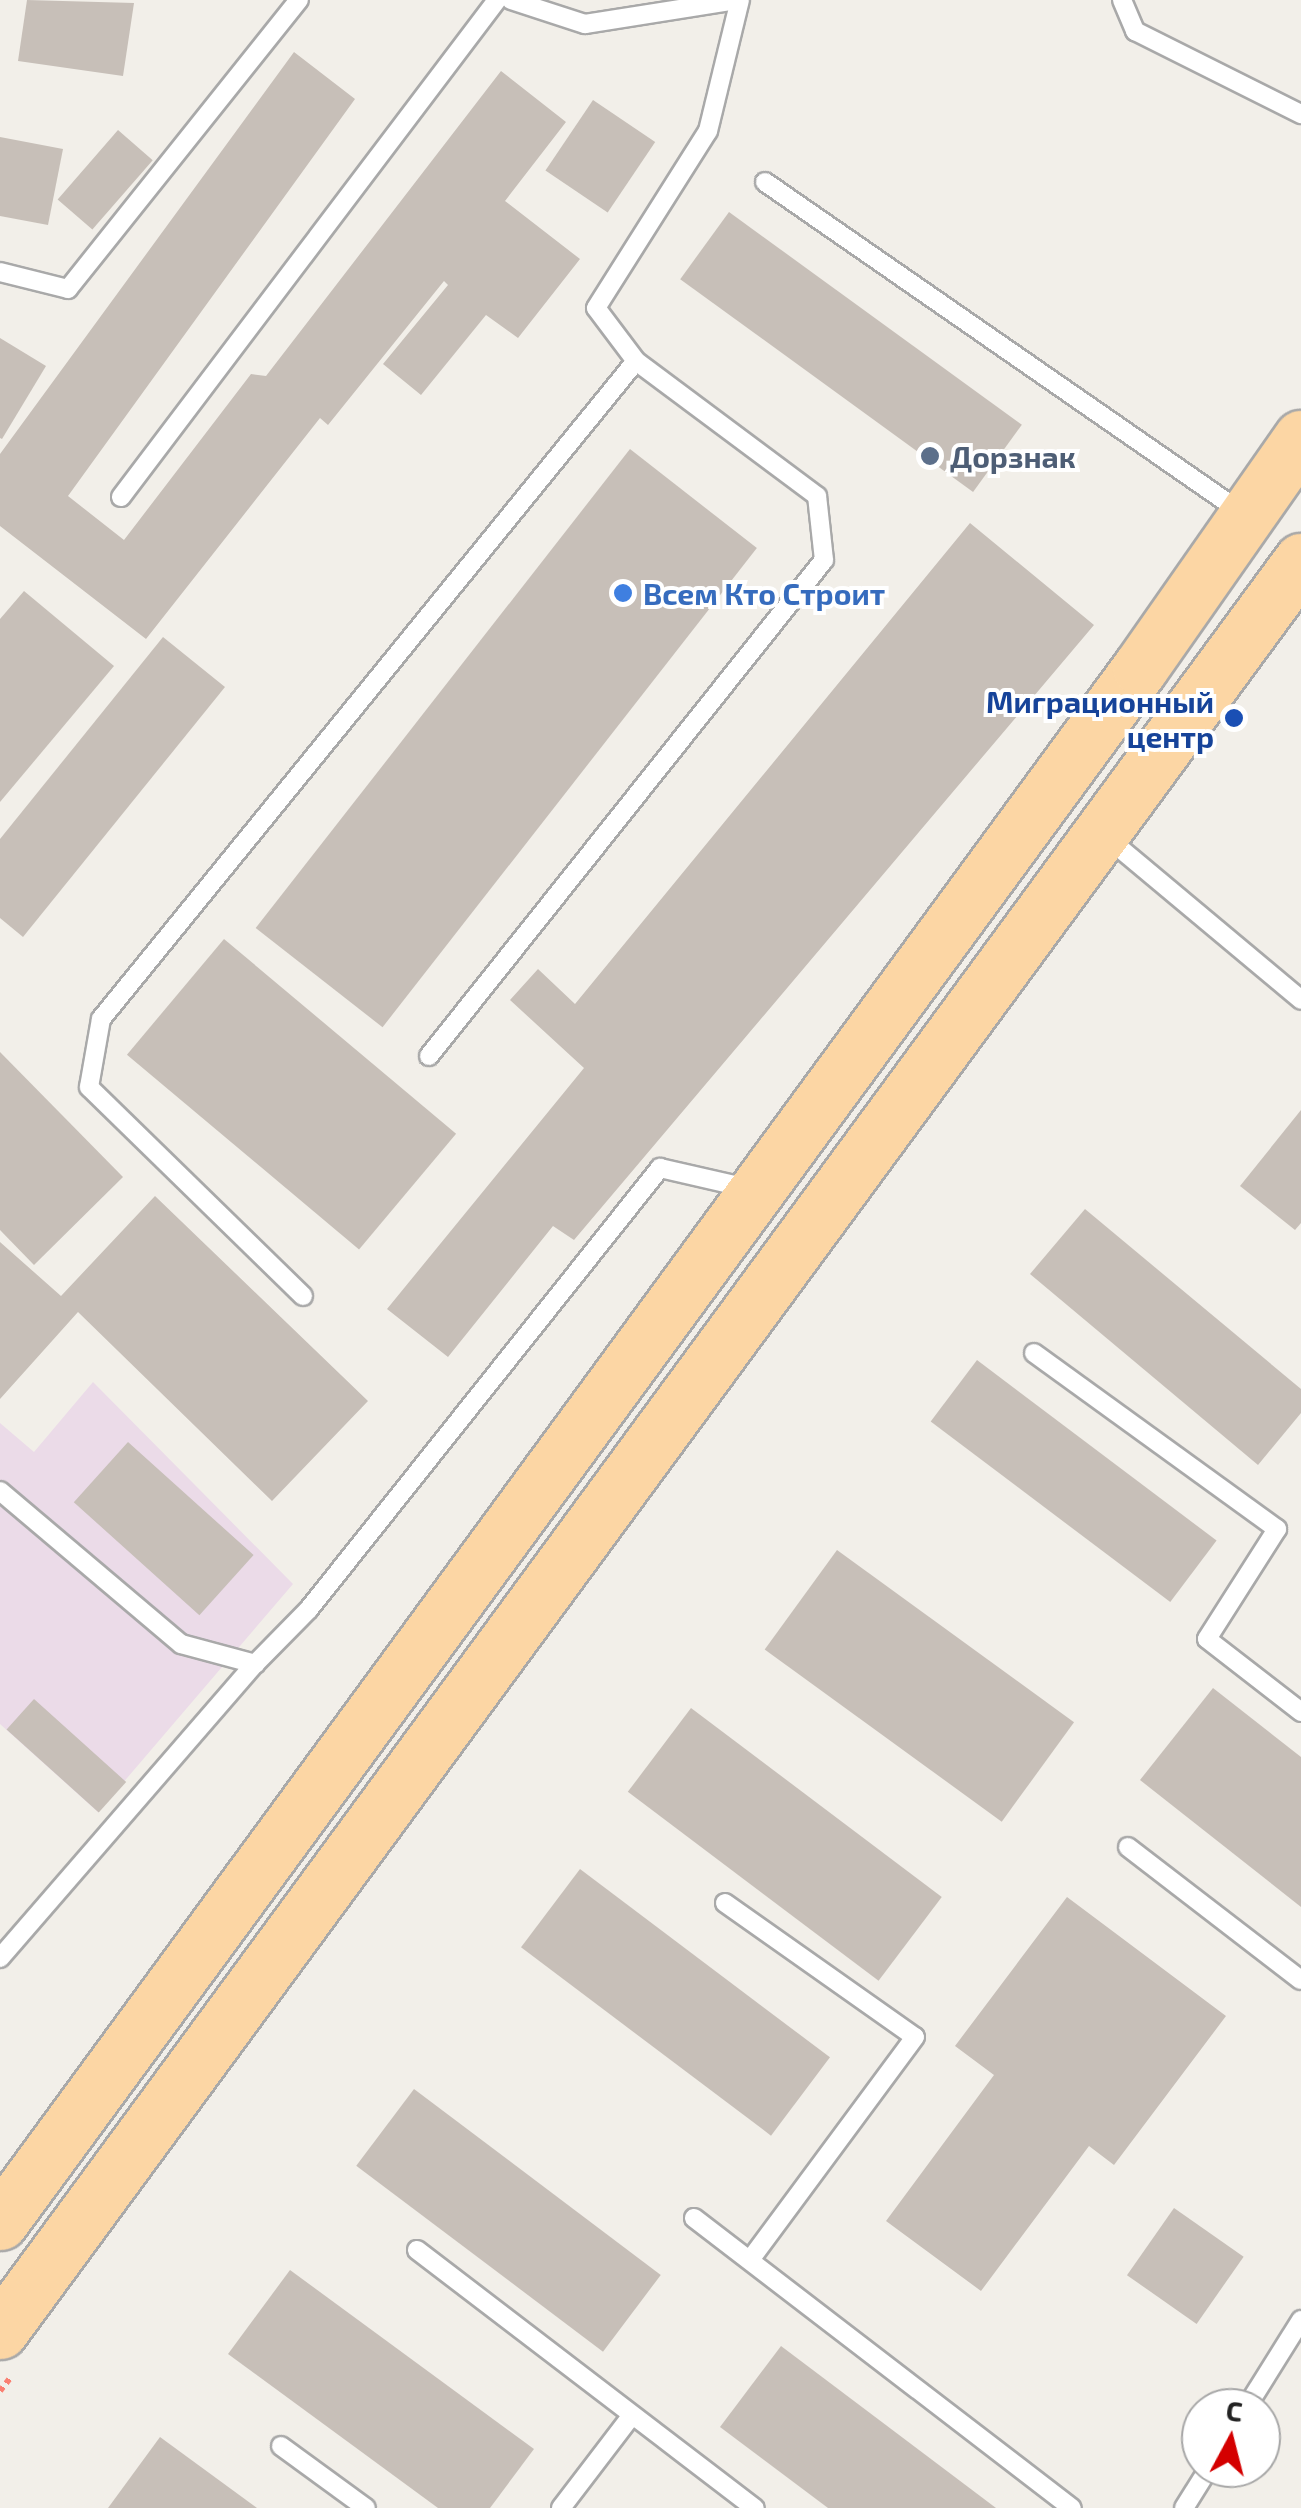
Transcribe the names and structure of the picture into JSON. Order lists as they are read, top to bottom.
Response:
{
  "places": ["Дорзнак", "Всем Кто Строит", "Миграционный центр"],
  "north": "top"
}
